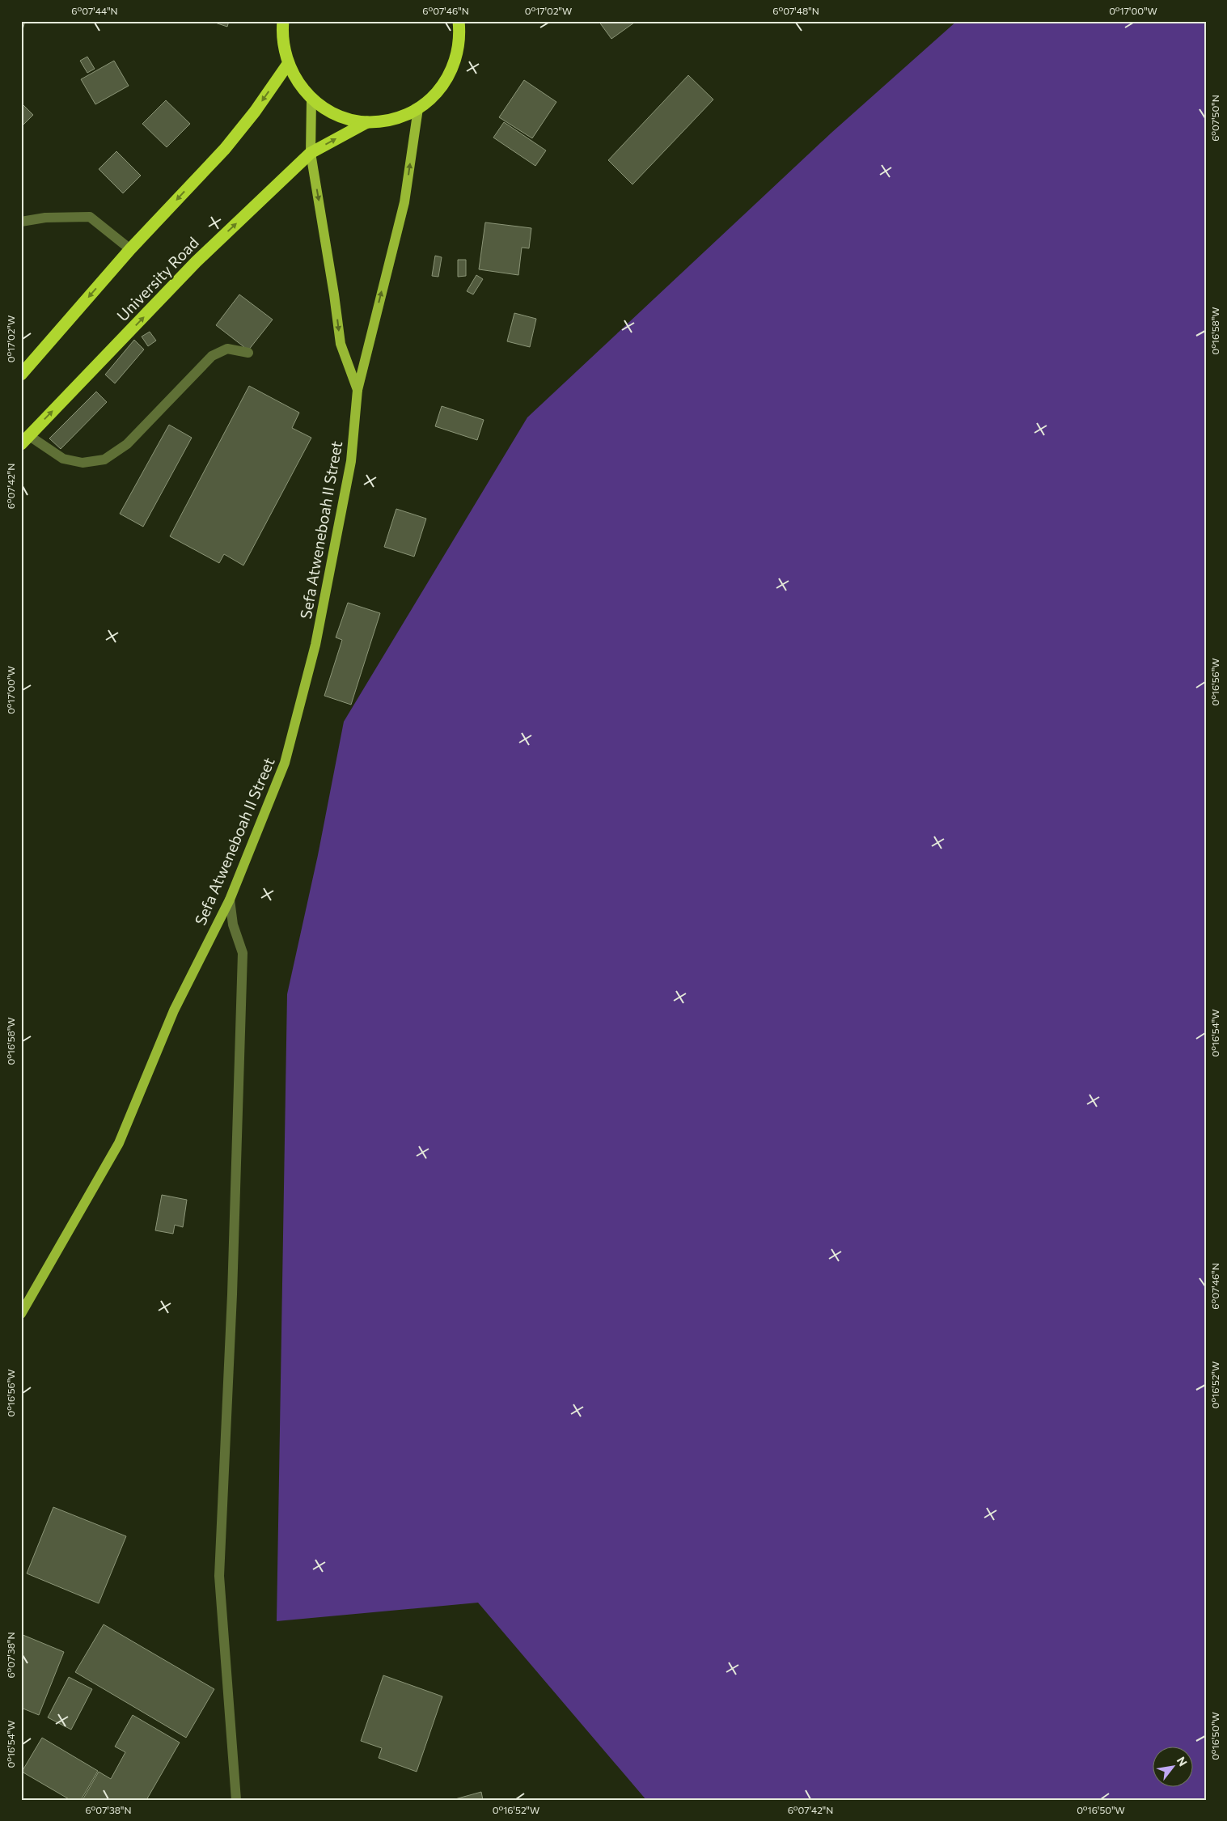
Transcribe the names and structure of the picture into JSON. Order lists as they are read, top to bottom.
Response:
{
  "streets": {
    "highway": ["University Road"],
    "main road": ["Sefa Atweneboah II Street"]
  },
  "crossings": [
    ["University Road", "Sefa Atweneboah II Street"]
  ],
  "north": "top right",
  "coordinates": [
    "6°07'44\"N",
    "6°07'46\"N",
    "0°17'02\"W",
    "6°07'48\"N",
    "0°17'00\"W",
    "6°07'50\"N",
    "0°16'58\"W",
    "6°07'42\"N",
    "0°16'56\"W",
    "0°16'54\"W",
    "0°16'52\"W",
    "6°07'38\"N",
    "0°16'50\"W"
  ]
}
